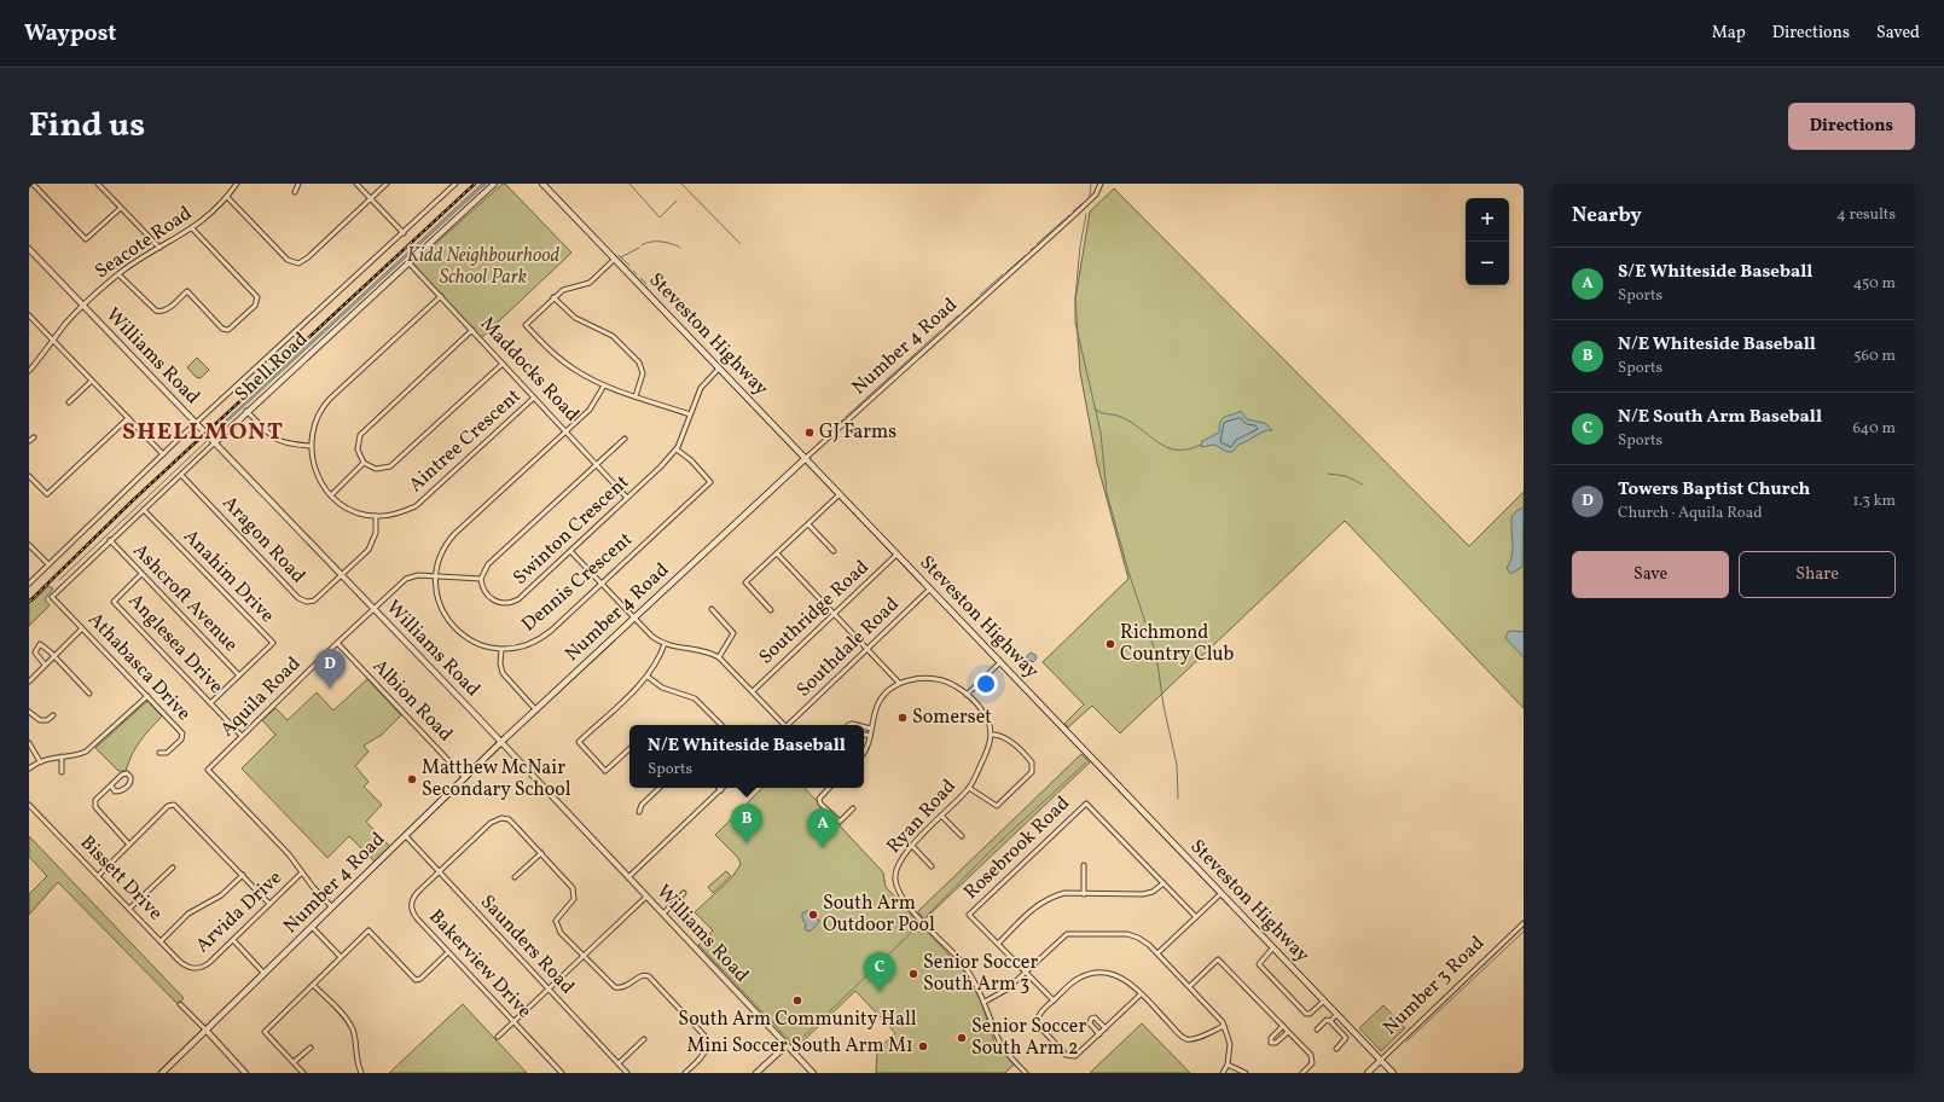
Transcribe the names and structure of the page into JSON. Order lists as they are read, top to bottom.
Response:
{
  "streets": {
    "main road": ["Steveston Highway", "Number 4 Road", "Number 3 Road"],
    "street": [
      "Seacote Road",
      "Williams Road",
      "Shell Road",
      "Maddocks Road",
      "Aintree Crescent",
      "Swinton Crescent",
      "Aragon Road",
      "Anahim Drive",
      "Dennis Crescent",
      "Ashcroft Avenue",
      "Southridge Road",
      "Anglesea Drive",
      "Southdale Road",
      "Athabasca Drive",
      "Aquila Road",
      "Albion Road",
      "Ryan Road",
      "Rosebrook Road",
      "Bissett Drive",
      "Arvida Drive",
      "Saunders Road",
      "Bakerview Drive"
    ]
  },
  "crossings": [
    ["Seacote Road", "Williams Road"],
    ["Steveston Highway", "Number 4 Road"],
    ["Steveston Highway", "Swinton Crescent"],
    ["Steveston Highway", "Southridge Road"],
    ["Steveston Highway", "Southdale Road"],
    ["Steveston Highway", "Number 3 Road"],
    ["Number 4 Road", "Williams Road"],
    ["Number 4 Road", "Albion Road"],
    ["Number 4 Road", "Saunders Road"],
    ["Williams Road", "Shell Road"],
    ["Williams Road", "Aragon Road"],
    ["Williams Road", "Aquila Road"],
    ["Shell Road", "Maddocks Road"],
    ["Shell Road", "Aragon Road"],
    ["Shell Road", "Anahim Drive"],
    ["Shell Road", "Ashcroft Avenue"],
    ["Shell Road", "Athabasca Drive"],
    ["Maddocks Road", "Aintree Crescent"],
    ["Maddocks Road", "Swinton Crescent"],
    ["Maddocks Road", "Dennis Crescent"],
    ["Aintree Crescent", "Aragon Road"],
    ["Swinton Crescent", "Dennis Crescent"],
    ["Swinton Crescent", "Aquila Road"],
    ["Anahim Drive", "Ashcroft Avenue"],
    ["Anahim Drive", "Anglesea Drive"],
    ["Dennis Crescent", "Aquila Road"],
    ["Ashcroft Avenue", "Anglesea Drive"],
    ["Anglesea Drive", "Aquila Road"],
    ["Aquila Road", "Albion Road"],
    ["Aquila Road", "Arvida Drive"],
    ["Bissett Drive", "Arvida Drive"],
    ["Saunders Road", "Bakerview Drive"]
  ],
  "districts": ["SHELLMONT"],
  "parks": ["Kidd Neighbourhood School Park"],
  "places": [
    "GJ Farms",
    "Richmond Country Club",
    "Somerset",
    "Matthew McNair Secondary School",
    "South Arm Outdoor Pool",
    "Senior Soccer South Arm 3",
    "South Arm Community Hall",
    "Senior Soccer South Arm 2",
    "Mini Soccer South Arm M1"
  ],
  "page": {
    "header": "Waypost",
    "nav": ["Map", "Directions", "Saved"],
    "title": "Find us",
    "buttons": [
      "Directions",
      ["Save", "Share"]
    ],
    "heading": ["Nearby", "4 results"],
    "map_buttons": ["+", "−"],
    "list": [
      {
        "mark": "A",
        "name": "S/E Whiteside Baseball",
        "note": "Sports",
        "value": "450 m"
      },
      {
        "mark": "B",
        "name": "N/E Whiteside Baseball",
        "note": "Sports",
        "value": "560 m"
      },
      {
        "mark": "C",
        "name": "N/E South Arm Baseball",
        "note": "Sports",
        "value": "640 m"
      },
      {
        "mark": "D",
        "name": "Towers Baptist Church",
        "note": "Church · Aquila Road",
        "value": "1.3 km"
      }
    ],
    "pins": [
      "D",
      "B",
      "A",
      "C"
    ],
    "popup": ["N/E Whiteside Baseball", "Sports"]
  }
}
